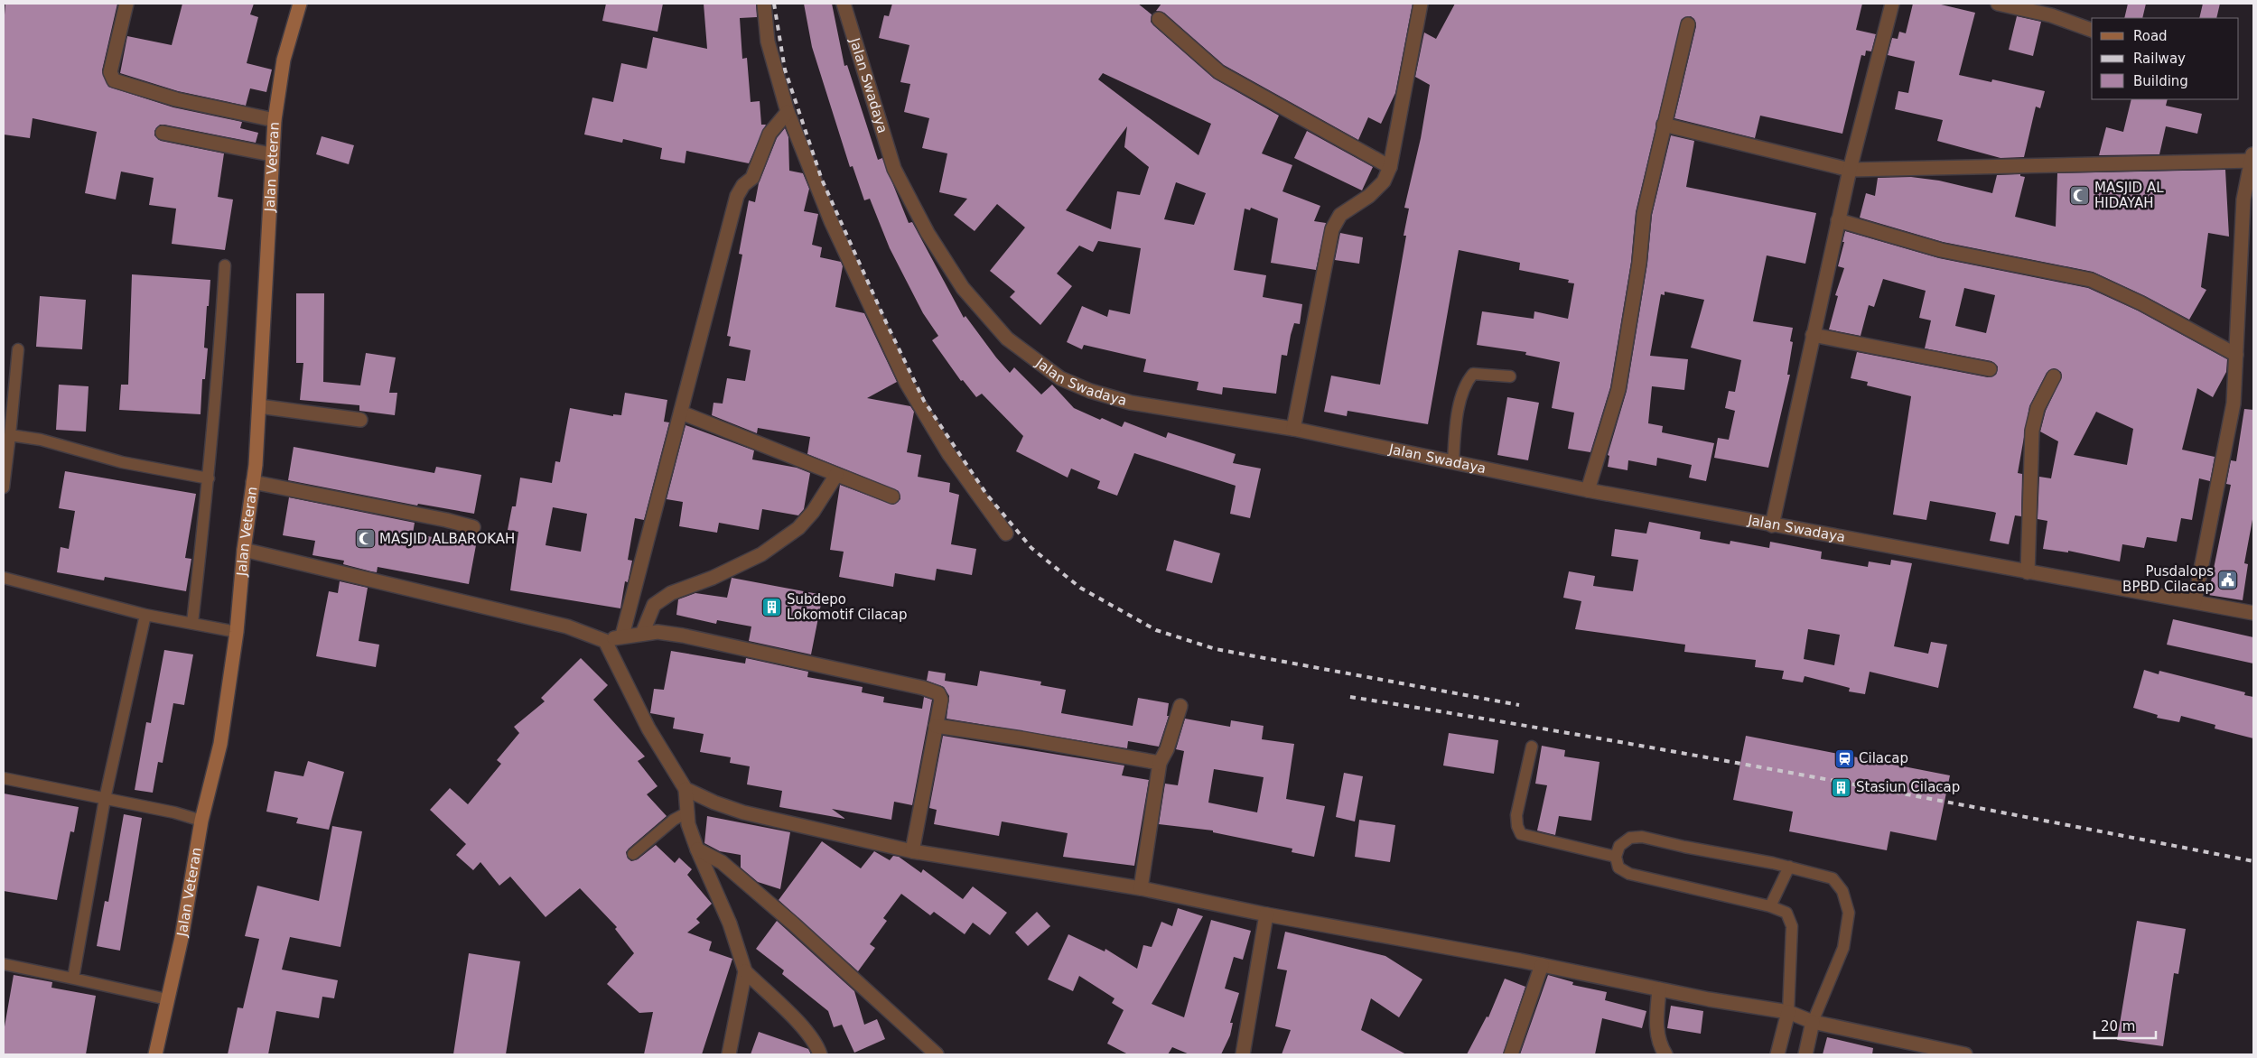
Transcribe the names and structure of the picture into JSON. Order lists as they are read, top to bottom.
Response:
{
  "streets": {
    "main road": ["Jalan Veteran"],
    "street": ["Jalan Swadaya"]
  },
  "places": {
    "mosque": ["MASJID AL HIDAYAH", "MASJID ALBAROKAH"],
    "public building": ["Pusdalops BPBD Cilacap"],
    "building": ["Subdepo Lokomotif Cilacap", "Stasiun Cilacap"],
    "station": ["Cilacap"]
  },
  "legend": ["Road", "Railway", "Building"],
  "scale_bar": "20 m"
}
